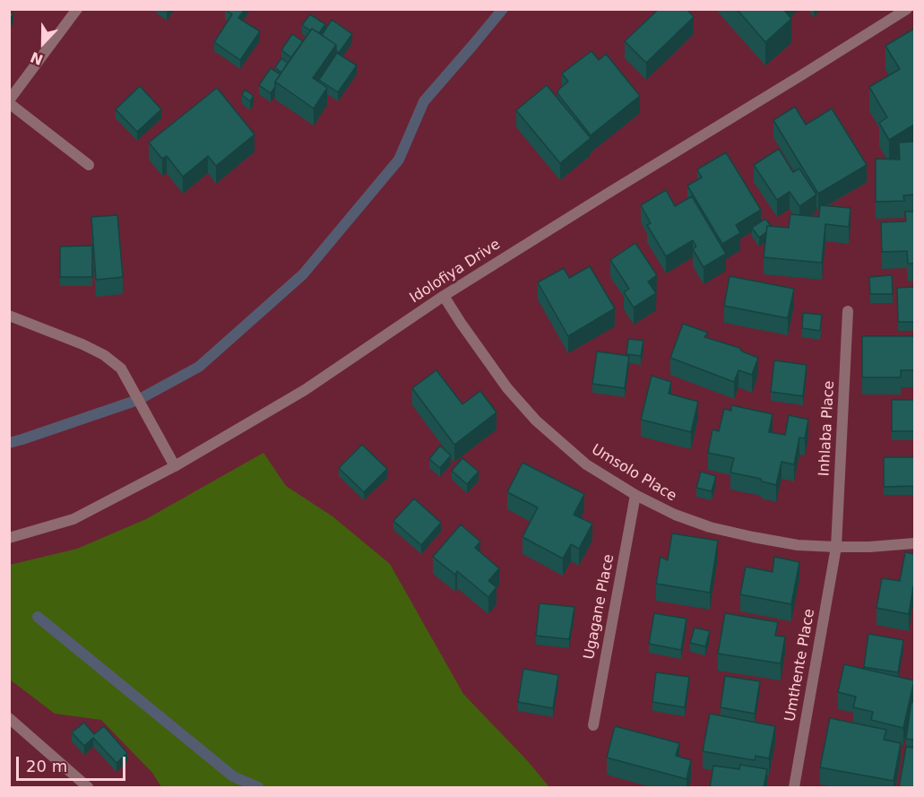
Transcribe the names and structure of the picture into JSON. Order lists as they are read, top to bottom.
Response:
{
  "streets": {
    "street": [
      "Idolofiya Drive",
      "Inhlaba Place",
      "Umsolo Place",
      "Ugagane Place",
      "Umthente Place"
    ]
  },
  "crossings": [
    ["Idolofiya Drive", "Umsolo Place"],
    ["Inhlaba Place", "Umsolo Place"],
    ["Inhlaba Place", "Umthente Place"],
    ["Umsolo Place", "Ugagane Place"],
    ["Umsolo Place", "Umthente Place"]
  ],
  "scale_bar": "20 m",
  "north": "bottom"
}
